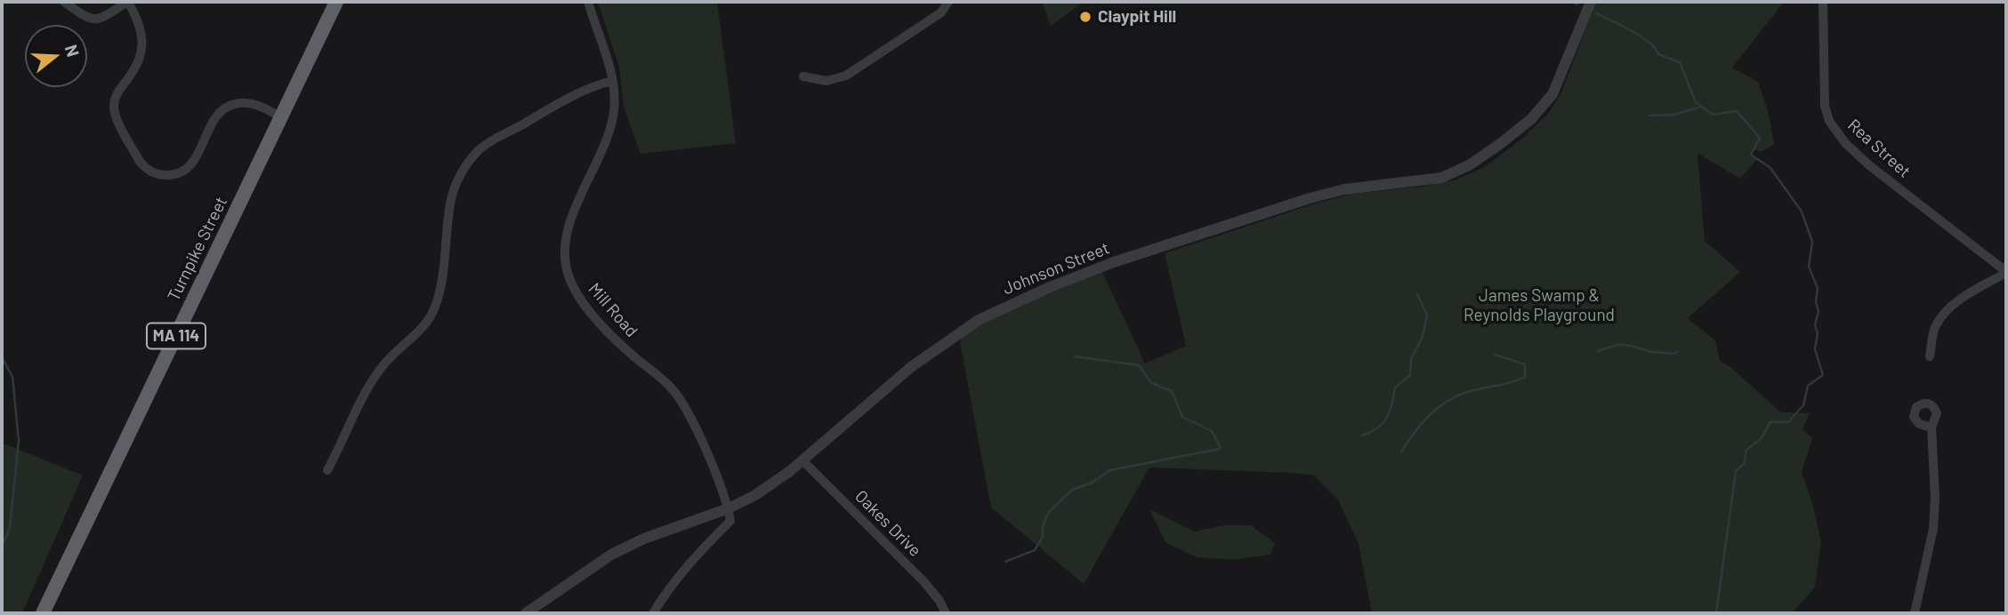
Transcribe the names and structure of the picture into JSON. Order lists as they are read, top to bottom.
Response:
{
  "streets": {
    "highway": ["Turnpike Street", "MA 114"],
    "street": [
      "Rea Street",
      "Johnson Street",
      "Mill Road",
      "Oakes Drive"
    ]
  },
  "crossings": [
    ["Johnson Street", "Mill Road"],
    ["Johnson Street", "Oakes Drive"]
  ],
  "parks": ["James Swamp & Reynolds Playground"],
  "places": ["Claypit Hill"],
  "north": "right"
}
